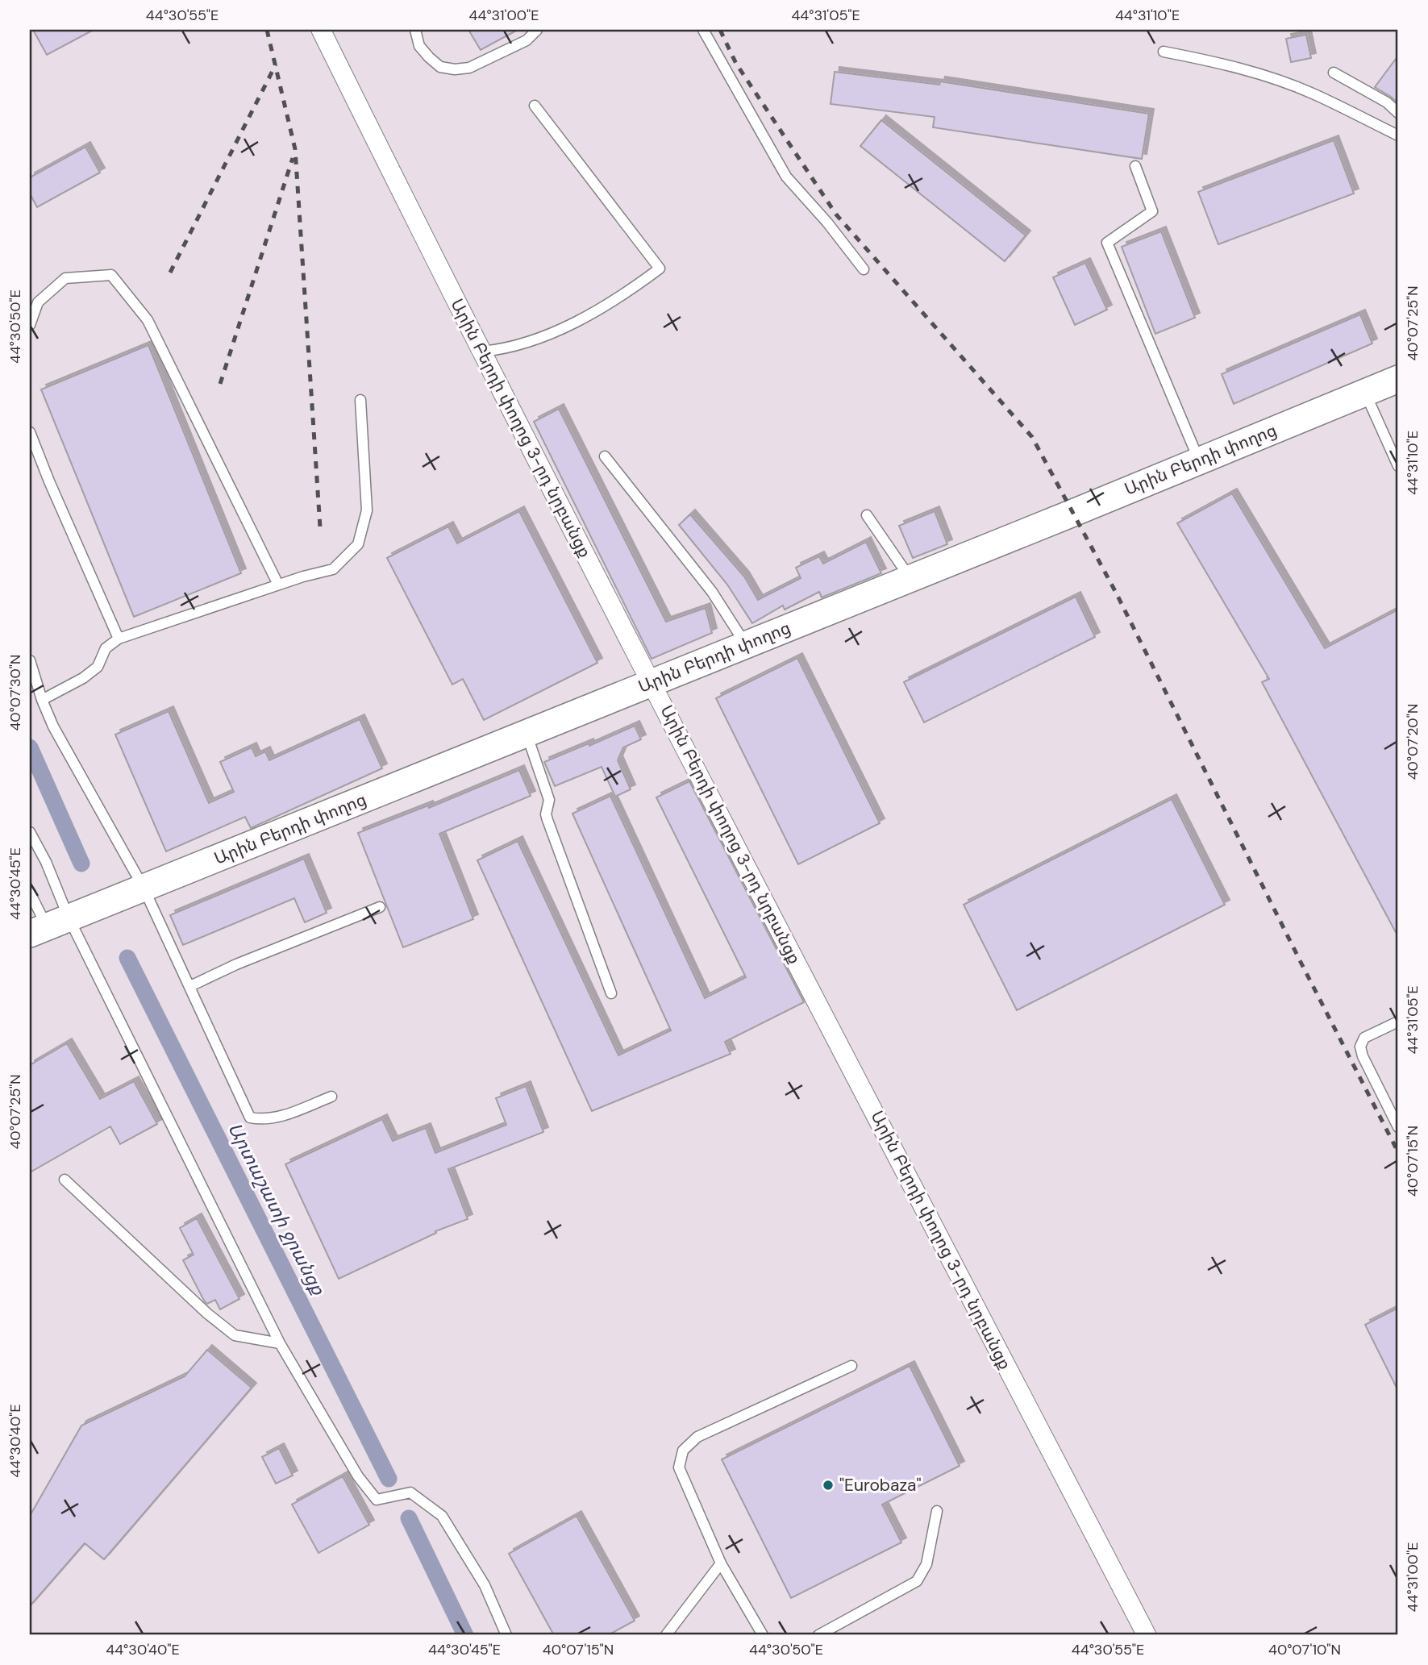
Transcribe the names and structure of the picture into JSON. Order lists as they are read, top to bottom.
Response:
{
  "streets": {
    "street": ["Արին Բերդի փողոց 3-րդ նրբանցք", "Արին Բերդի փողոց"]
  },
  "crossings": [
    ["Արին Բերդի փողոց 3-րդ նրբանցք", "Արին Բերդի փողոց"]
  ],
  "water": ["Արտաշատի ջրանցք"],
  "places": ["\"Eurobaza\""],
  "coordinates": [
    "44°30'55\"E",
    "44°31'00\"E",
    "44°31'05\"E",
    "44°31'10\"E",
    "40°07'25\"N",
    "44°30'50\"E",
    "40°07'30\"N",
    "40°07'20\"N",
    "44°30'45\"E",
    "40°07'15\"N",
    "44°30'40\"E",
    "40°07'10\"N"
  ]
}
